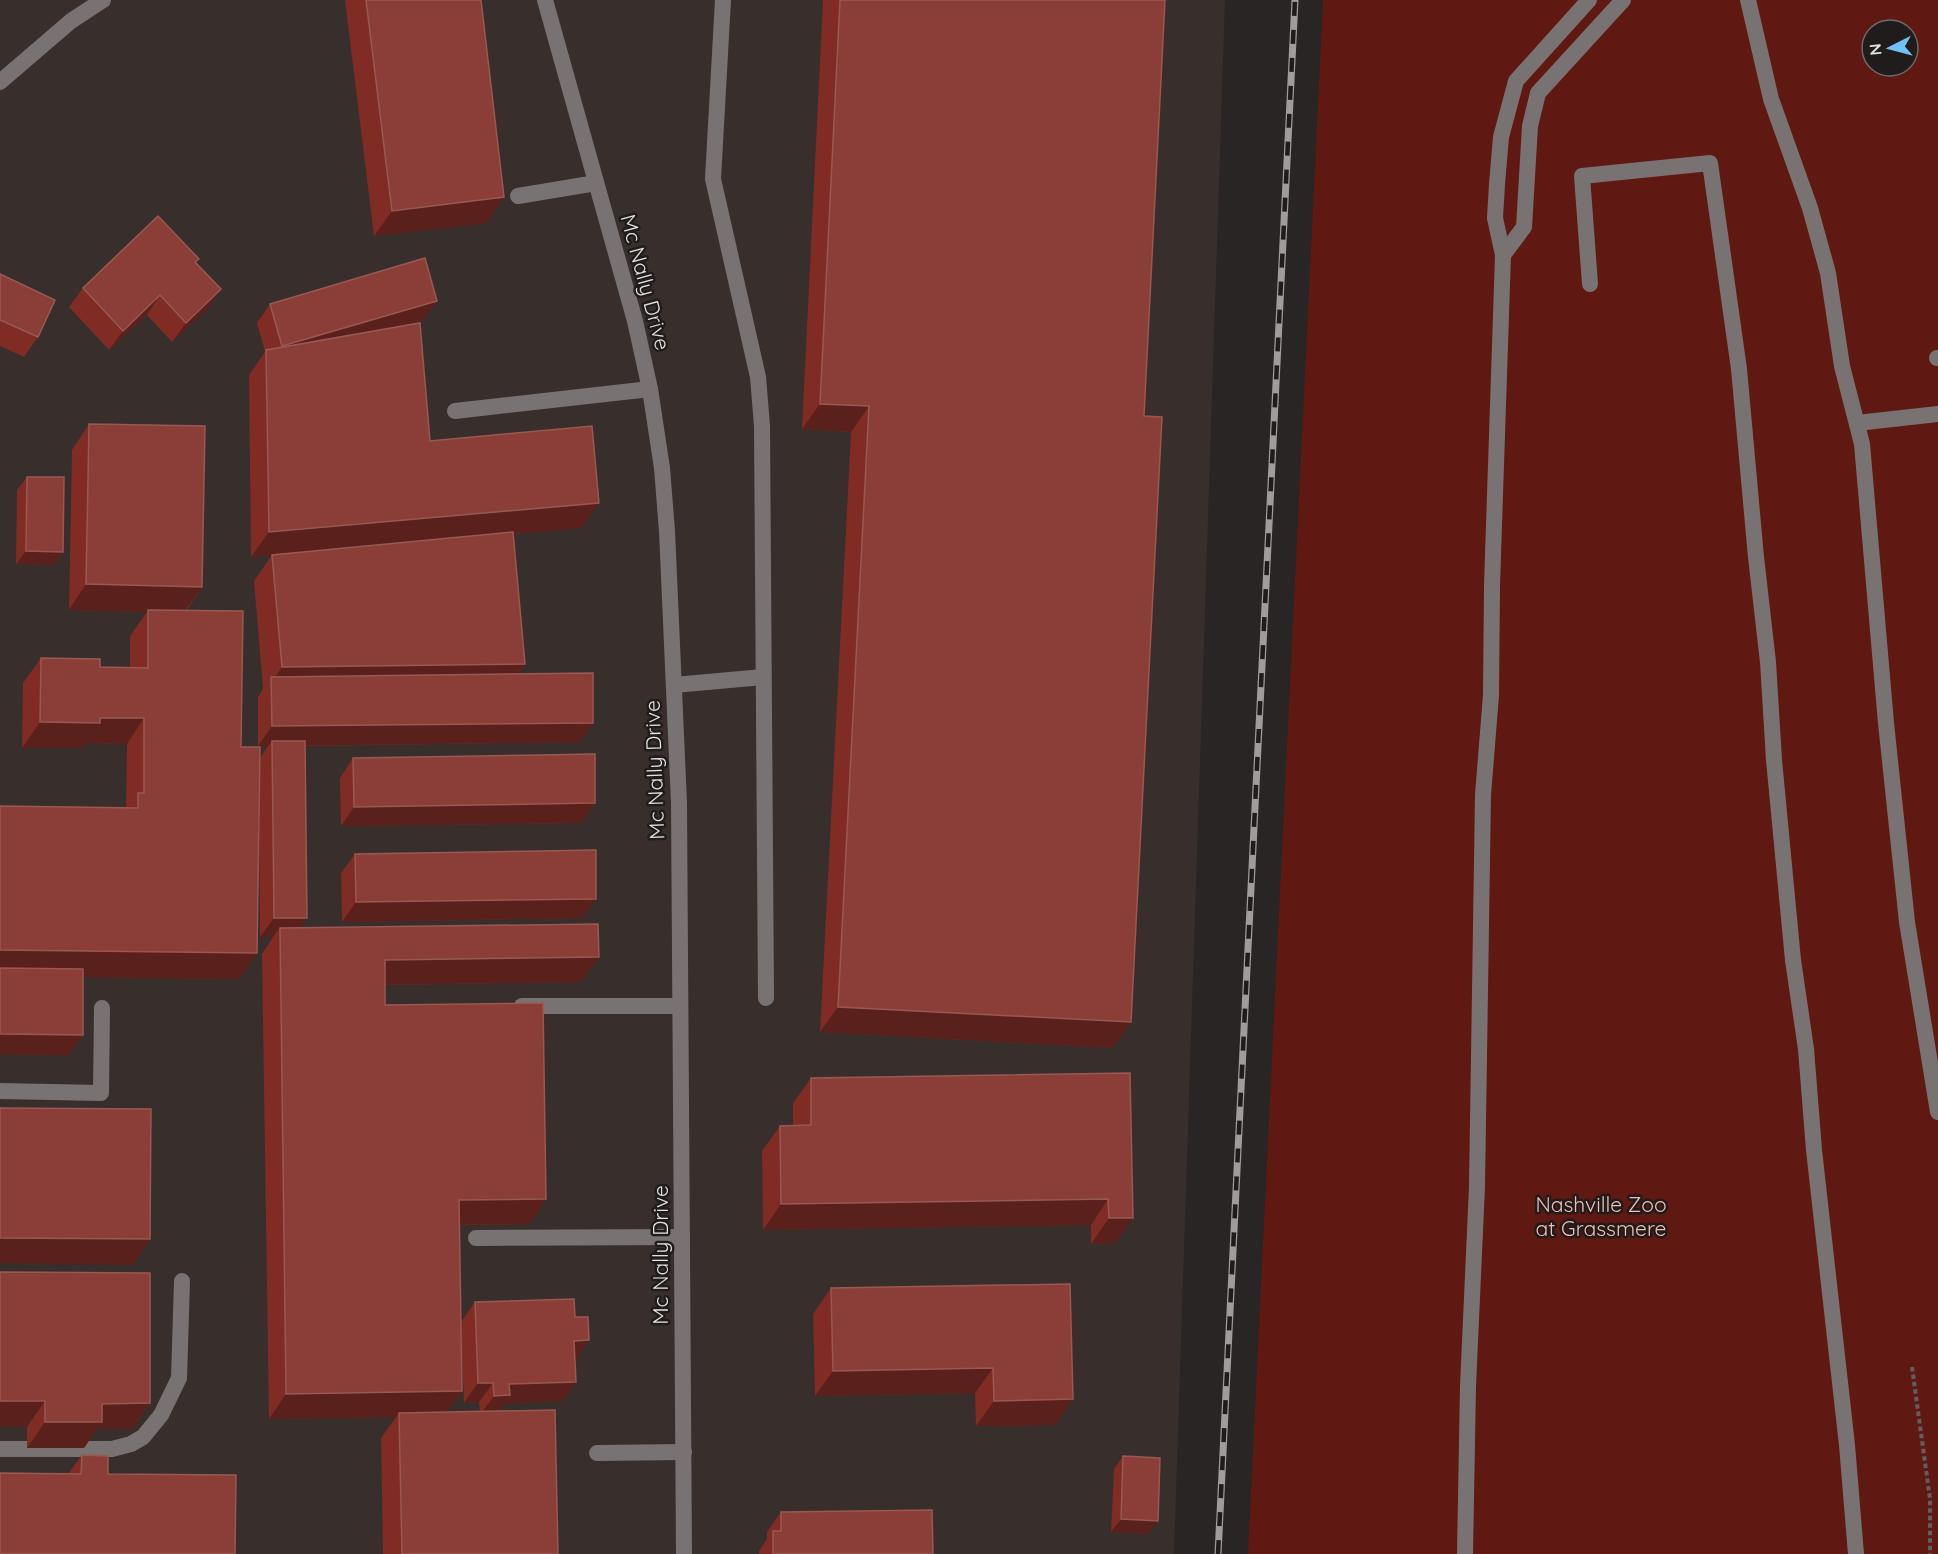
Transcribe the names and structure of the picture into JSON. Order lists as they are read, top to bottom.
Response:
{
  "streets": {
    "street": ["Mc Nally Drive"]
  },
  "parks": ["Nashville Zoo at Grassmere"],
  "north": "left"
}
